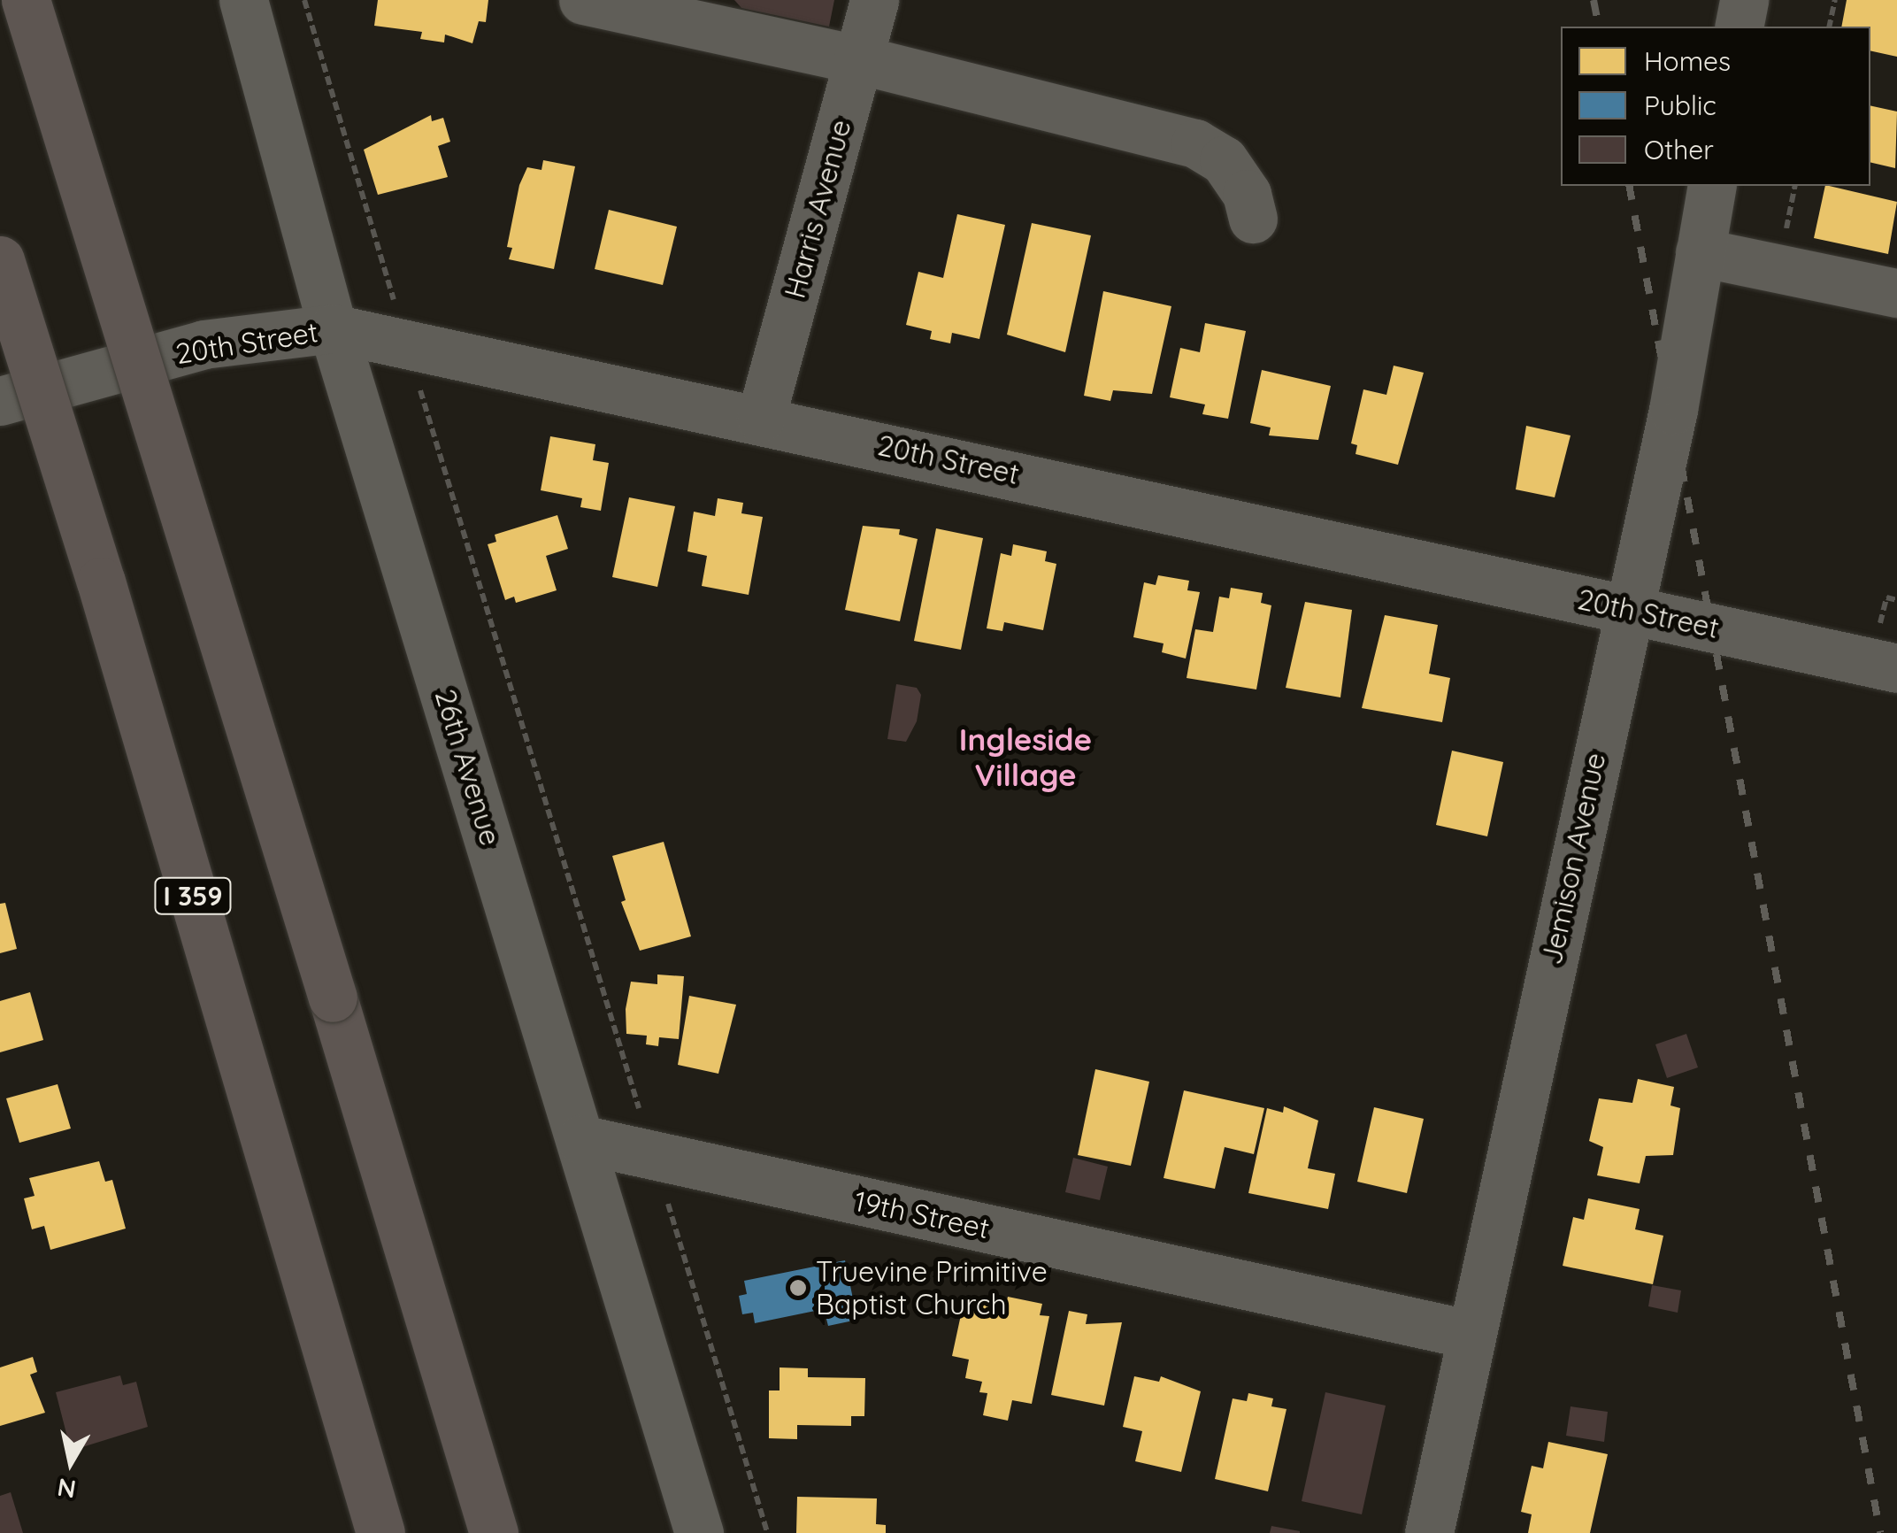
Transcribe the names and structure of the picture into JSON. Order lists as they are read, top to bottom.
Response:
{
  "streets": {
    "highway": ["I 359"],
    "street": [
      "Harris Avenue",
      "20th Street",
      "26th Avenue",
      "Jemison Avenue",
      "19th Street"
    ]
  },
  "crossings": [
    ["Harris Avenue", "20th Street"],
    ["20th Street", "26th Avenue"],
    ["20th Street", "Jemison Avenue"],
    ["26th Avenue", "19th Street"],
    ["Jemison Avenue", "19th Street"]
  ],
  "districts": ["Ingleside Village"],
  "places": ["Truevine Primitive Baptist Church"],
  "legend": ["Homes", "Public", "Other"],
  "north": "bottom"
}
